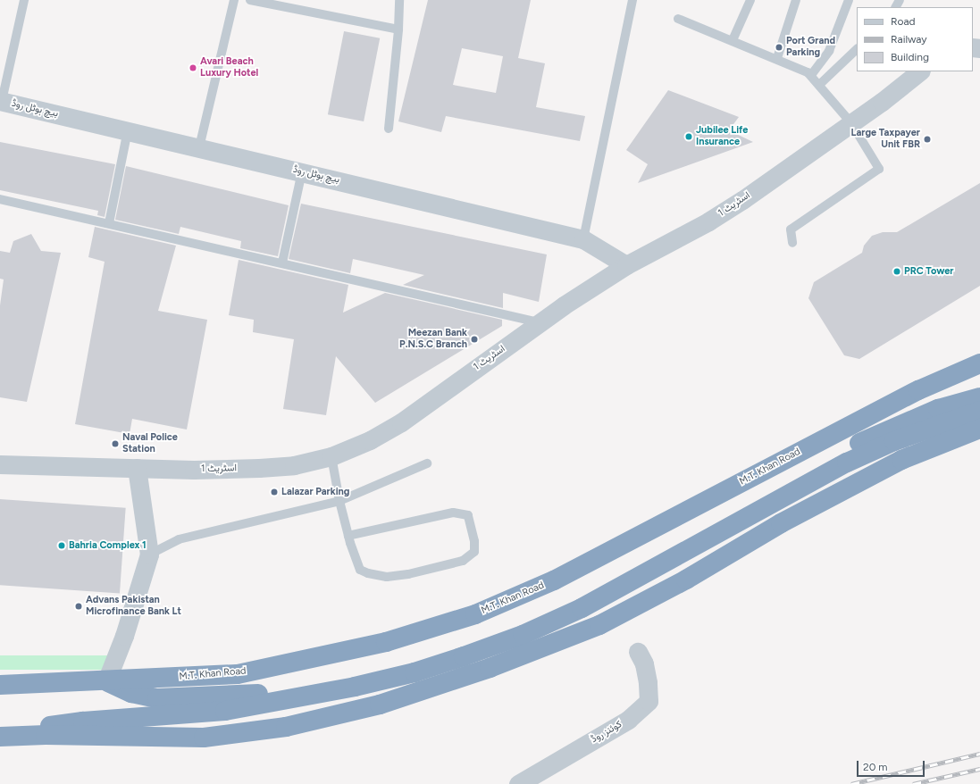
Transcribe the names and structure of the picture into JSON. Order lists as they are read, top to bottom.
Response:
{
  "streets": {
    "highway": ["M.T. Khan Road"],
    "street": ["بیچ ہوٹل روڈ", "اسٹریٹ 1", "کوئنز روڈ"]
  },
  "crossings": [
    ["بیچ ہوٹل روڈ", "اسٹریٹ 1"]
  ],
  "places": [
    "Port Grand Parking",
    "Avari Beach Luxury Hotel",
    "Jubilee Life Insurance",
    "Large Taxpayer Unit FBR",
    "PRC Tower",
    "Meezan Bank P.N.S.C Branch",
    "Naval Police Station",
    "Lalazar Parking",
    "Bahria Complex 1",
    "Advans Pakistan Microfinance Bank Lt"
  ],
  "legend": ["Road", "Railway", "Building"],
  "scale_bar": "20 m"
}
